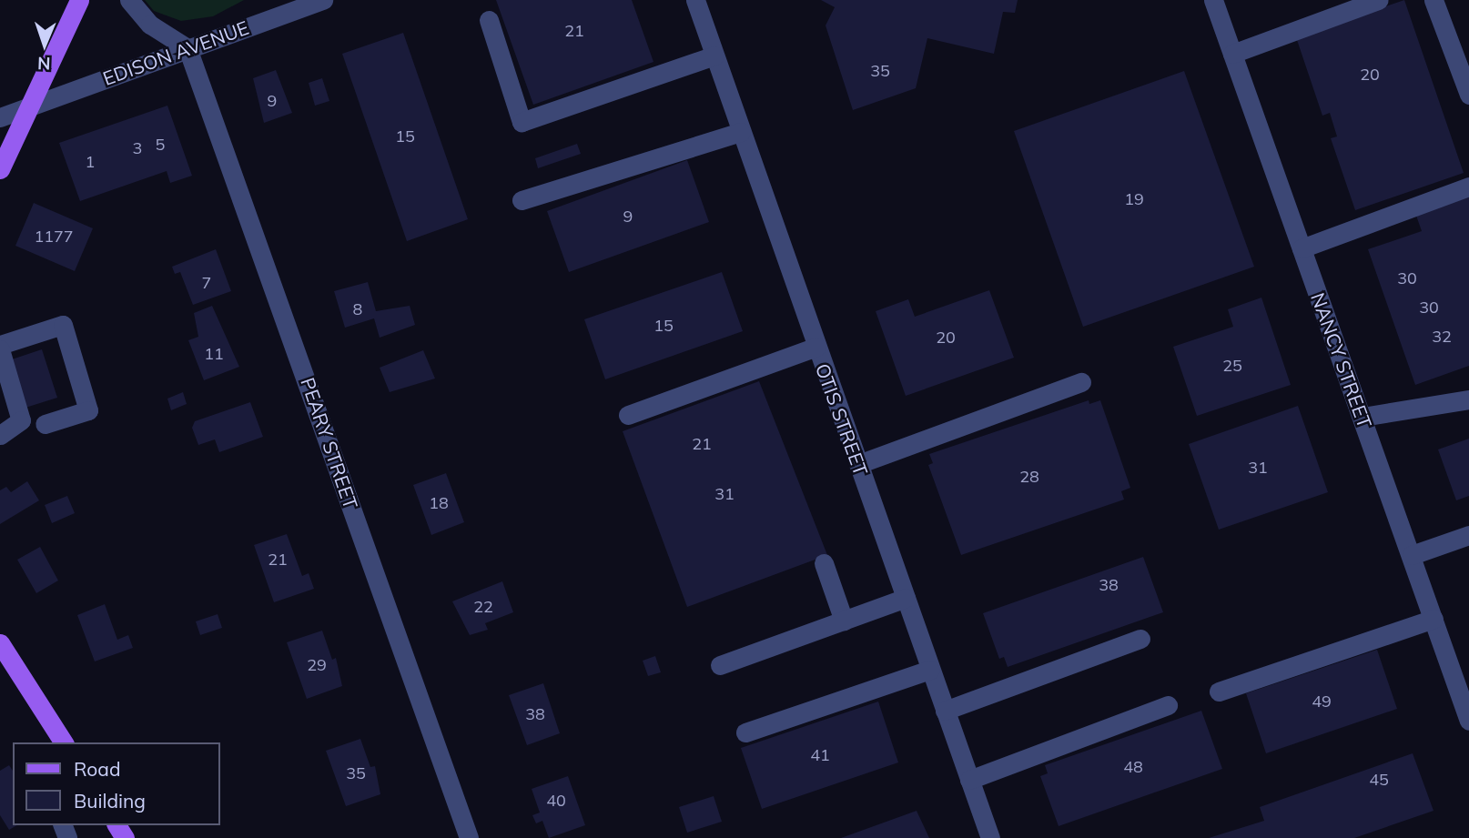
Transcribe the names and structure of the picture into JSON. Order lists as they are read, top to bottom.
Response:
{
  "streets": {
    "street": [
      "EDISON AVENUE",
      "NANCY STREET",
      "OTIS STREET",
      "PEARY STREET"
    ]
  },
  "crossings": [
    ["EDISON AVENUE", "PEARY STREET"]
  ],
  "house_numbers": [
    "21",
    "35",
    "20",
    "9",
    "15",
    "5",
    "3",
    "1",
    "19",
    "9",
    "1177",
    "30",
    "7",
    "30",
    "8",
    "15",
    "32",
    "20",
    "11",
    "25",
    "21",
    "31",
    "28",
    "31",
    "18",
    "21",
    "38",
    "22",
    "29",
    "49",
    "38",
    "41",
    "48",
    "35",
    "45",
    "40"
  ],
  "legend": ["Road", "Building"],
  "north": "bottom"
}
